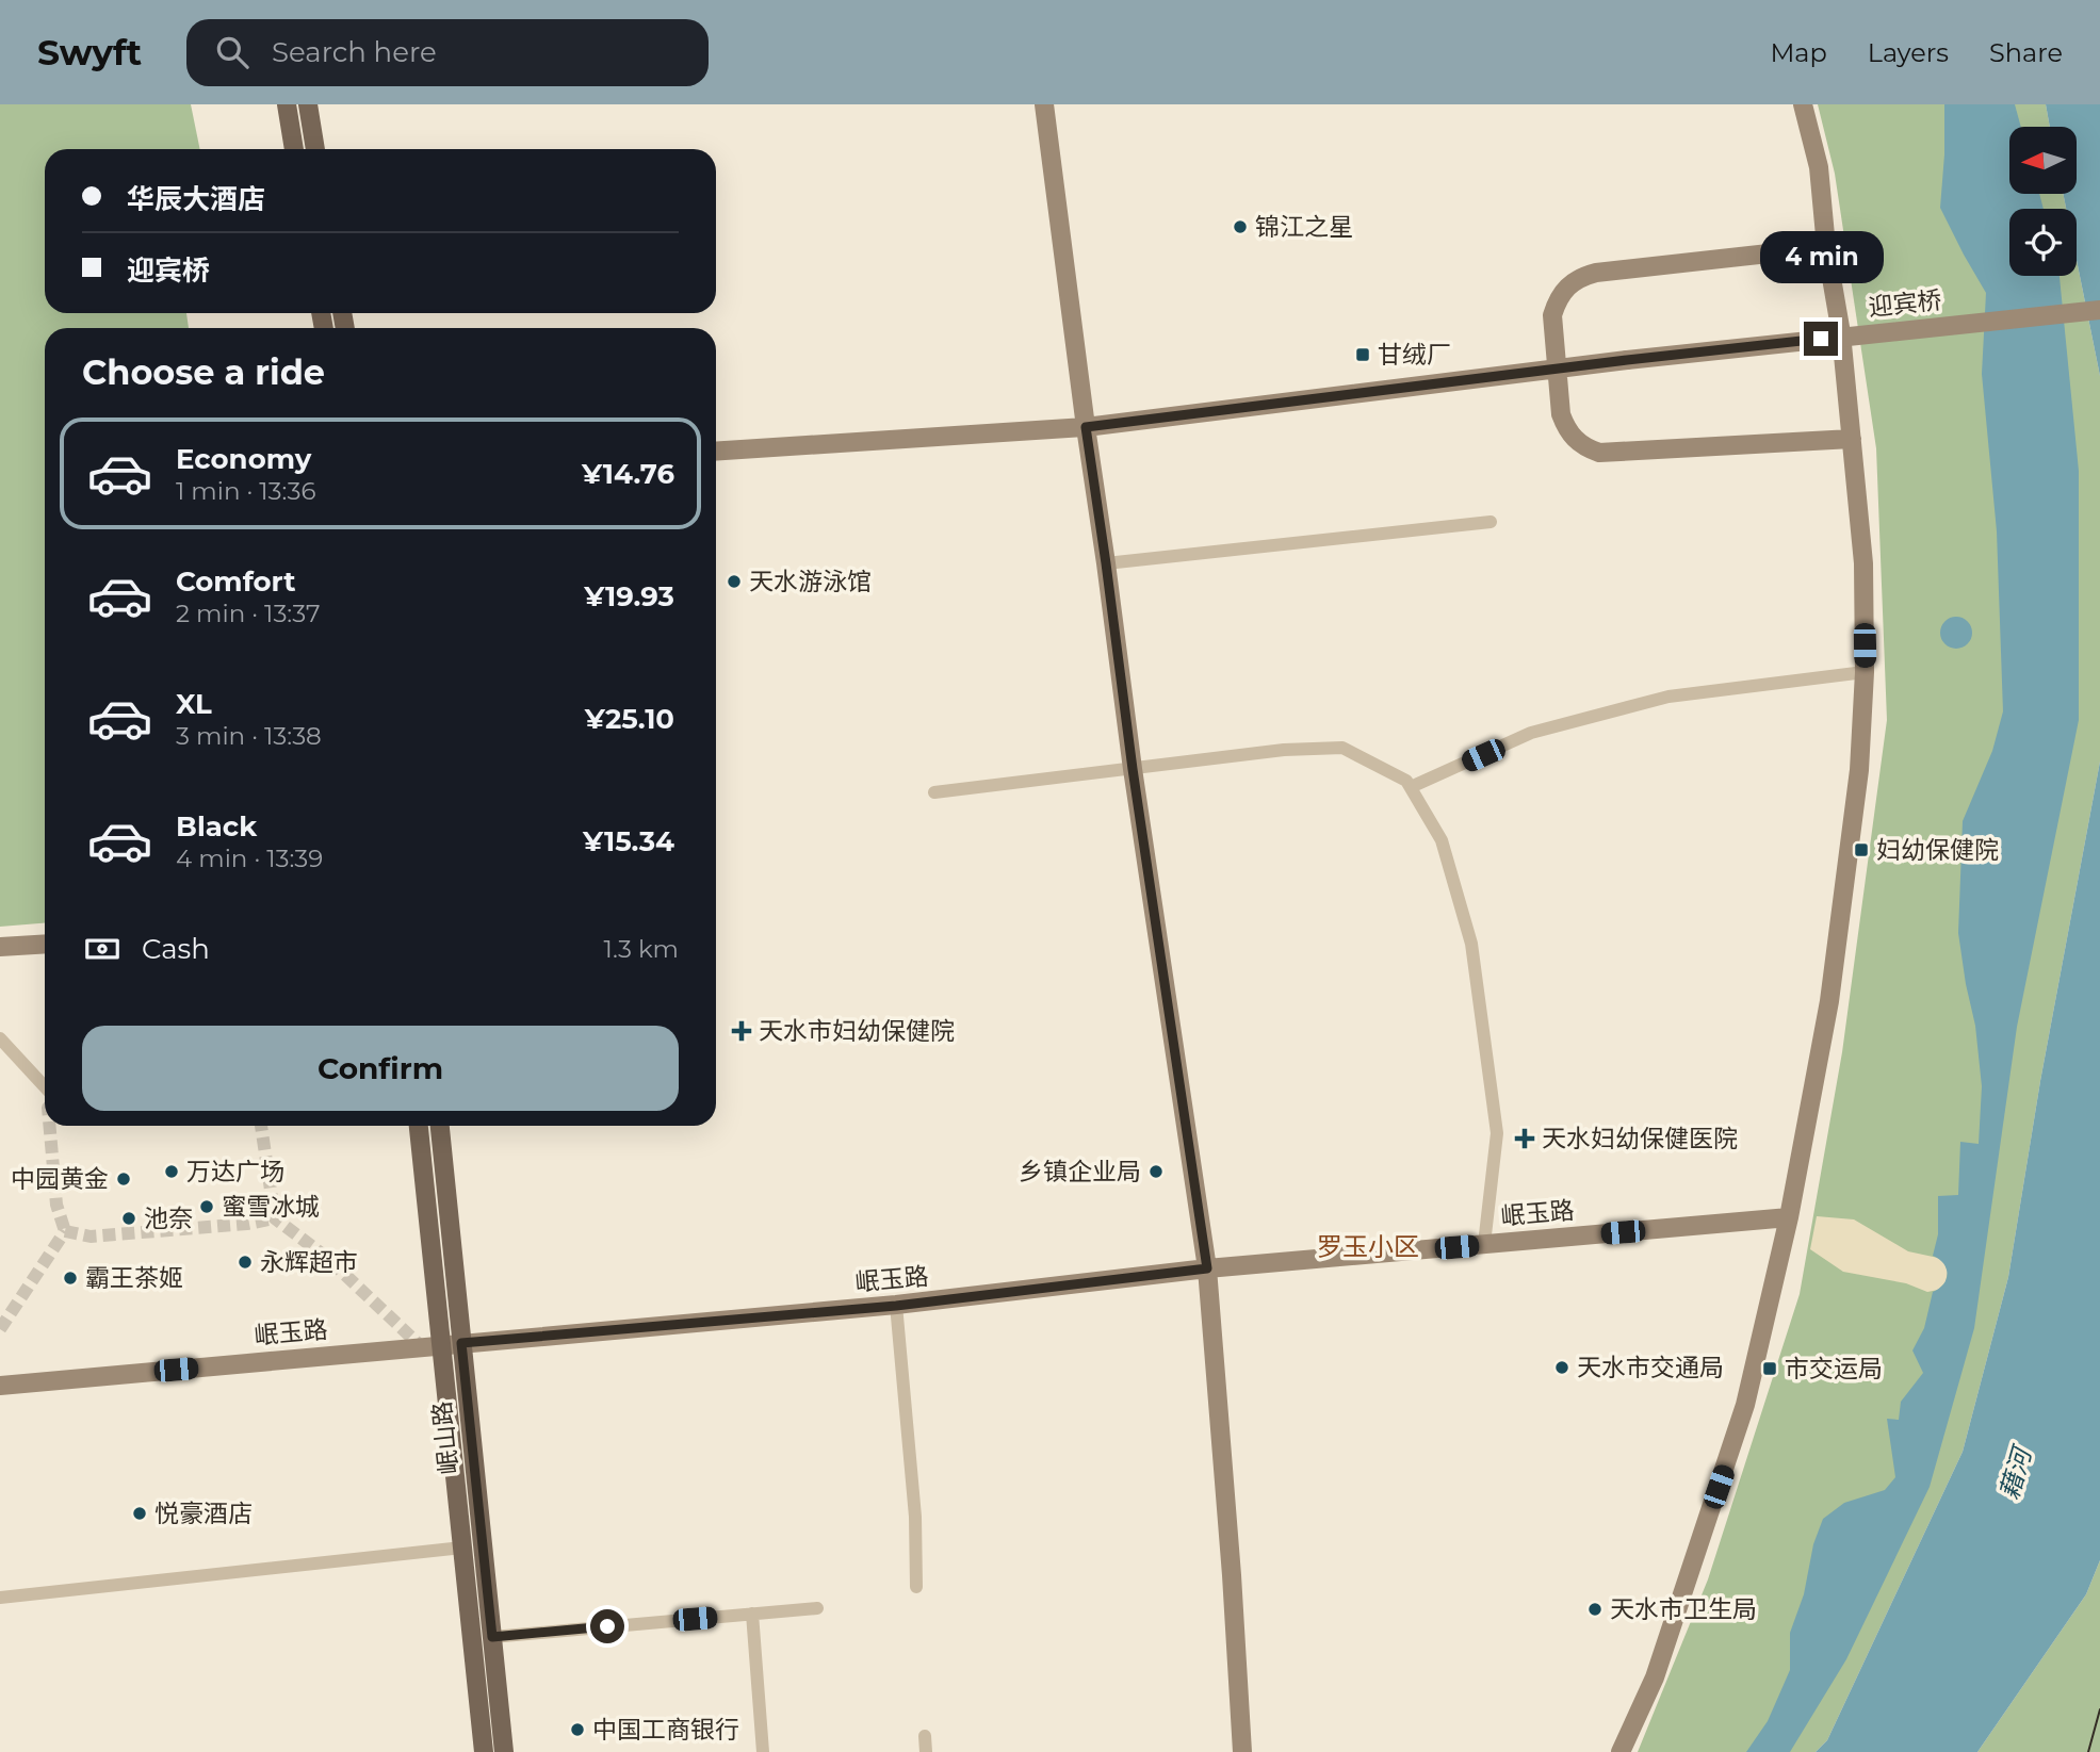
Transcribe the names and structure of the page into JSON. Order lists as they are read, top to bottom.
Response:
{
  "streets": {
    "main road": ["迎宾桥", "岷玉路", "岷山路"]
  },
  "crossings": [
    ["岷玉路", "岷山路"]
  ],
  "districts": ["罗玉小区"],
  "water": ["藉河"],
  "places": {
    "other": [
      "锦江之星",
      "天水游泳馆",
      "万达广场",
      "乡镇企业局",
      "中园黄金",
      "蜜雪冰城",
      "池奈",
      "永辉超市",
      "霸王茶姬",
      "天水市交通局",
      "悦豪酒店",
      "天水市卫生局",
      "中国工商银行"
    ],
    "transit": ["甘绒厂", "妇幼保健院", "市交运局"],
    "health": ["天水市妇幼保健院", "天水妇幼保健医院"]
  },
  "north": "left",
  "page": {
    "header": "Swyft",
    "search": "Search here",
    "nav": ["Map", "Layers", "Share"],
    "banner": ["华辰大酒店", "迎宾桥"],
    "bubble": "4 min",
    "heading": "Choose a ride",
    "list": [
      {
        "name": "Economy",
        "note": "1 min · 13:36",
        "value": "¥14.76"
      },
      {
        "name": "Comfort",
        "note": "2 min · 13:37",
        "value": "¥19.93"
      },
      {
        "name": "XL",
        "note": "3 min · 13:38",
        "value": "¥25.10"
      },
      {
        "name": "Black",
        "note": "4 min · 13:39",
        "value": "¥15.34"
      }
    ],
    "pay": ["Cash", "1.3 km"],
    "buttons": "Confirm"
  }
}
